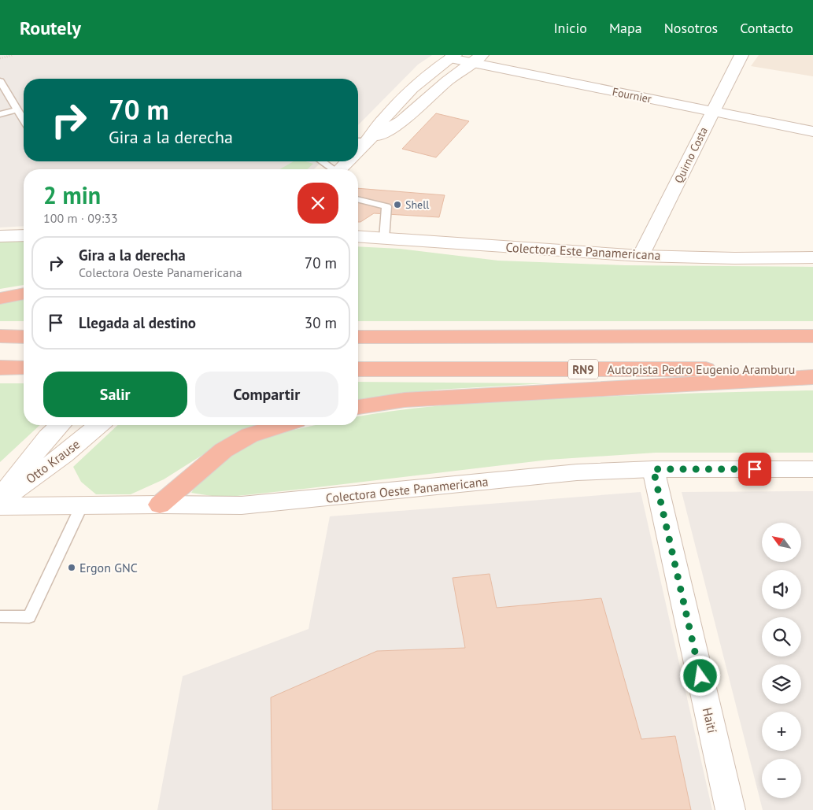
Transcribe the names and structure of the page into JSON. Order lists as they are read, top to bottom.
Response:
{
  "streets": {
    "highway": ["RN9", "Autopista Pedro Eugenio Aramburu"],
    "street": [
      "Fournier",
      "Quirno Costa",
      "Colectora Este Panamericana",
      "Otto Krause",
      "Colectora Oeste Panamericana",
      "Haití"
    ]
  },
  "crossings": [
    ["Fournier", "Quirno Costa"],
    ["Quirno Costa", "Colectora Este Panamericana"],
    ["Colectora Oeste Panamericana", "Haití"]
  ],
  "places": ["Shell", "Ergon GNC"],
  "north": "top left",
  "page": {
    "header": "Routely",
    "nav": [
      "Inicio",
      "Mapa",
      "Nosotros",
      "Contacto"
    ],
    "turn": ["70 m", "Gira a la derecha"],
    "heading": ["2 min", "100 m · 09:33"],
    "list": [
      {
        "name": "Gira a la derecha",
        "note": "Colectora Oeste Panamericana",
        "value": "70 m"
      },
      {
        "name": "Llegada al destino",
        "value": "30 m"
      }
    ],
    "buttons": ["Salir", "Compartir"],
    "map_buttons": ["+", "−"]
  }
}
